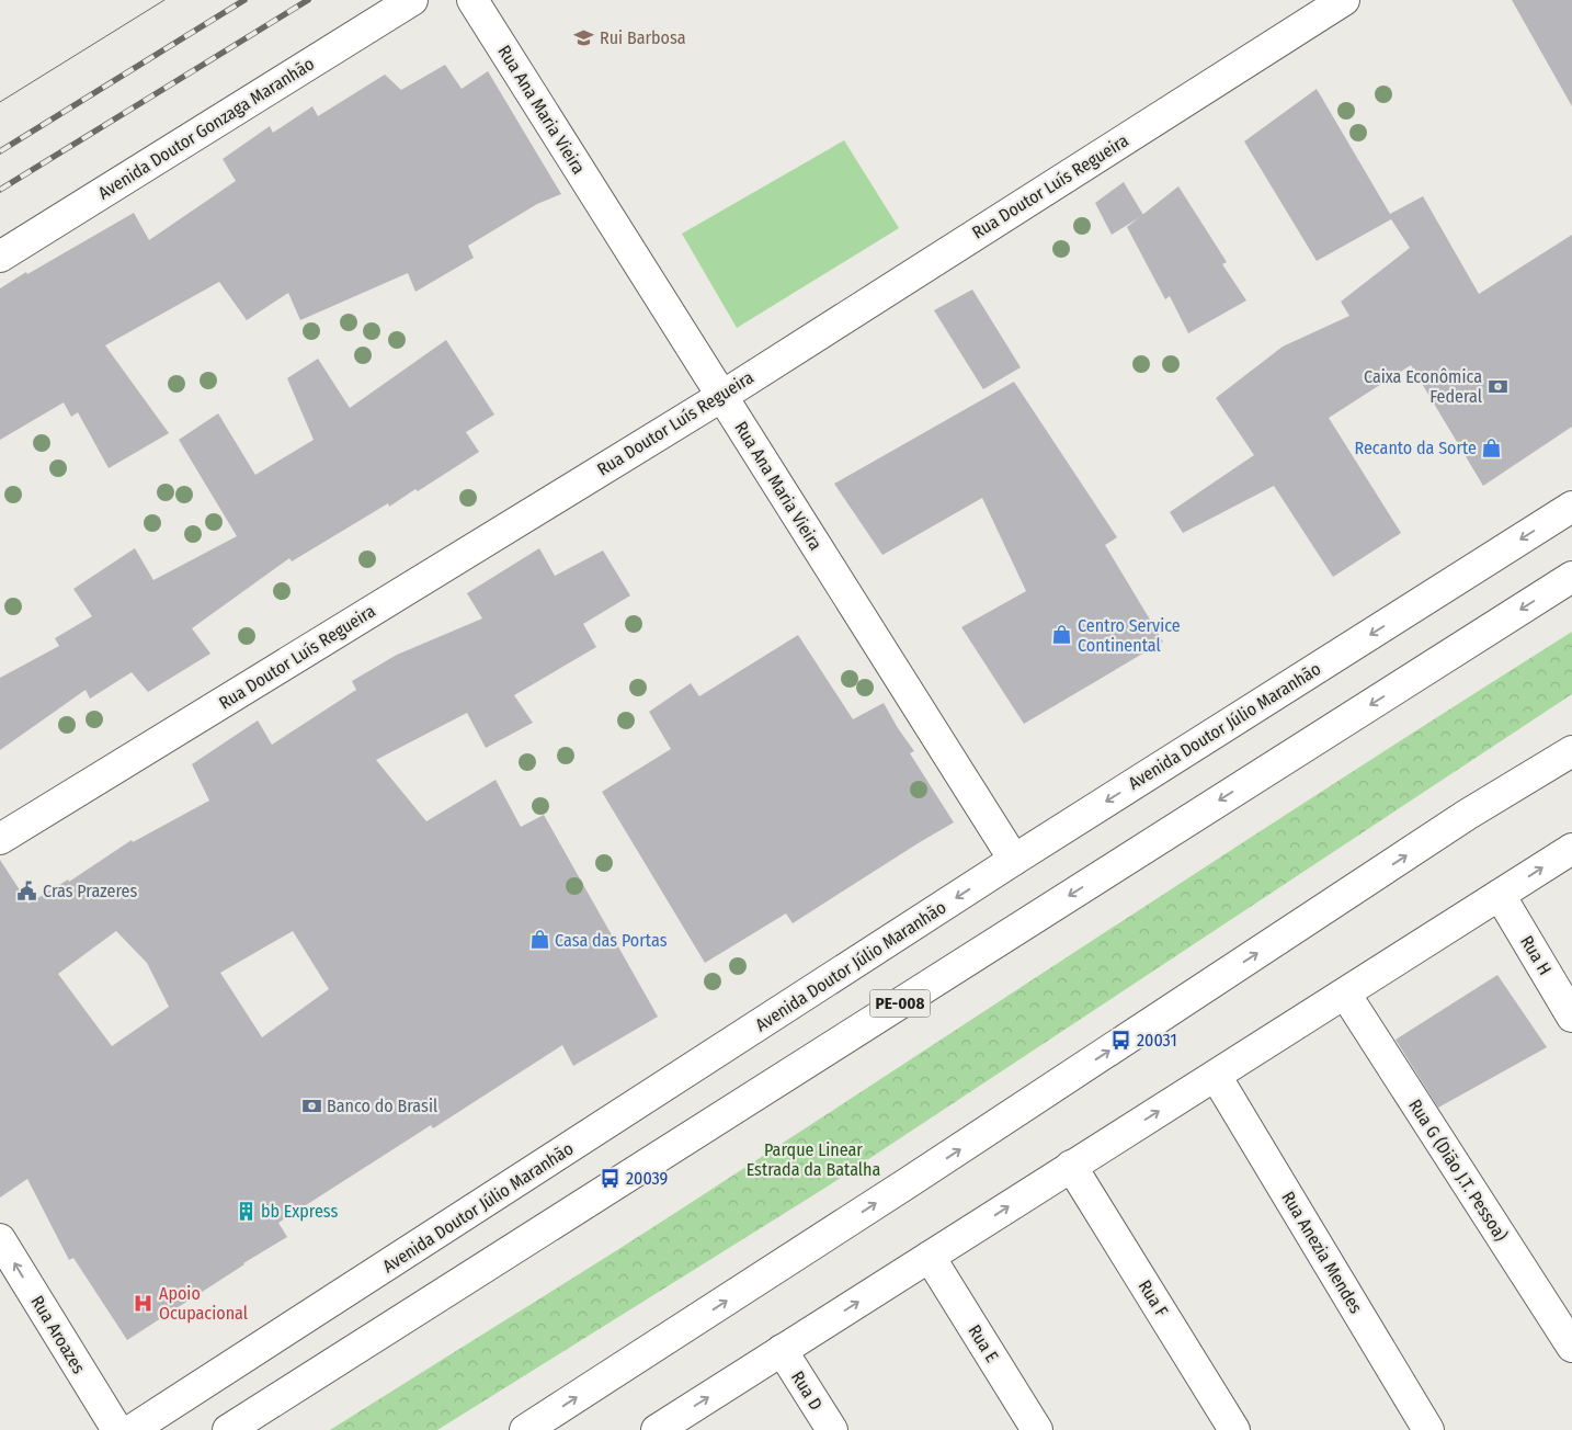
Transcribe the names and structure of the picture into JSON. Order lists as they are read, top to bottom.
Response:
{
  "streets": {
    "main road": [
      "Rua Ana Maria Vieira",
      "Avenida Doutor Gonzaga Maranhão",
      "Rua Doutor Luís Regueira",
      "Avenida Doutor Júlio Maranhão",
      "Rua H",
      "PE-008",
      "Rua G (Dião J.T. Pessoa)",
      "Rua Anezia Mendes",
      "Rua F",
      "Rua Aroazes",
      "Rua E",
      "Rua D"
    ]
  },
  "crossings": [
    ["Rua Ana Maria Vieira", "Rua Doutor Luís Regueira"],
    ["Rua Ana Maria Vieira", "Avenida Doutor Júlio Maranhão"]
  ],
  "one_way": ["Rua Aroazes"],
  "parks": ["Parque Linear Estrada da Batalha"],
  "places": {
    "school or university": ["Rui Barbosa"],
    "bank": ["Caixa Econômica Federal", "Banco do Brasil"],
    "shop": ["Recanto da Sorte", "Centro Service Continental", "Casa das Portas"],
    "public building": ["Cras Prazeres"],
    "bus stop": ["20031", "20039"],
    "building": ["bb Express"],
    "hospital": ["Apoio Ocupacional"]
  }
}
